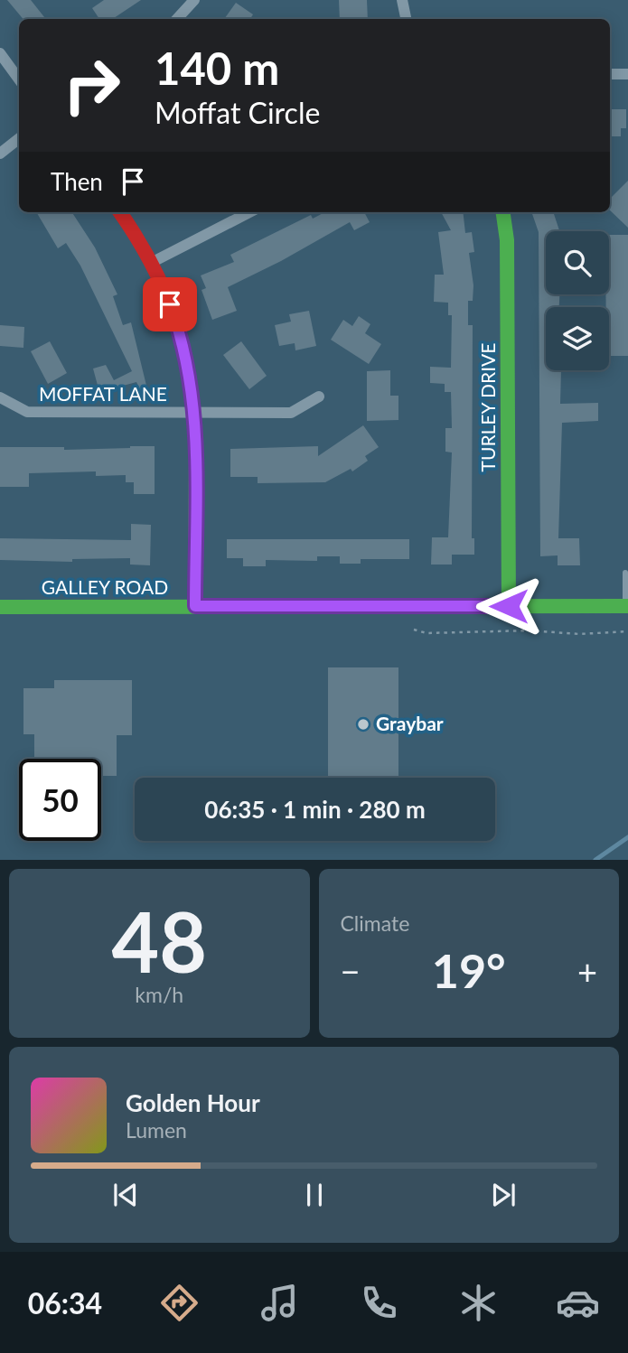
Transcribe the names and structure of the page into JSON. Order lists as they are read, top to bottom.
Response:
{
  "streets": {
    "street": ["MOFFAT LANE", "TURLEY DRIVE", "GALLEY ROAD"]
  },
  "crossings": [
    ["TURLEY DRIVE", "GALLEY ROAD"]
  ],
  "places": ["Graybar"],
  "page": {
    "turn": ["140 m", "Moffat Circle"],
    "then": "Then",
    "limit": "50",
    "trip": "06:35 · 1 min · 280 m",
    "tile": [
      ["48", "km/h"],
      "Climate"
    ],
    "heat": ["−", "19°", "+"],
    "song": ["Golden Hour", "Lumen"],
    "tabs": "06:34"
  }
}
